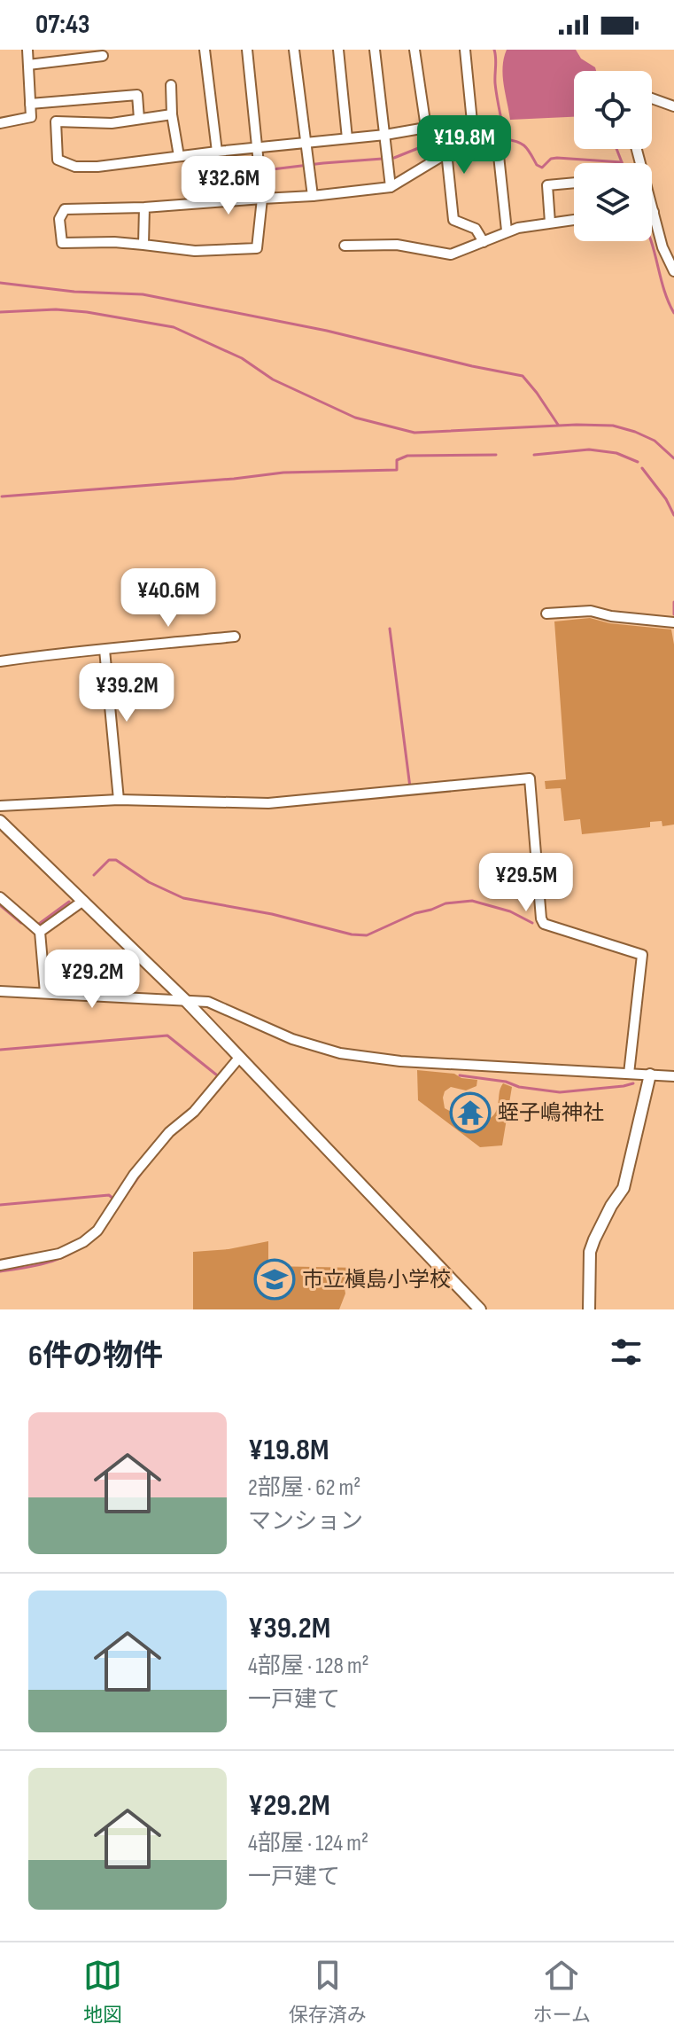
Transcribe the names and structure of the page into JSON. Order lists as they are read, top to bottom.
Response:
{
  "places": {
    "temple": ["蛭子嶋神社"],
    "school or university": ["市立槇島小学校"]
  },
  "page": {
    "status": "07:43",
    "price": [
      "¥19.8M",
      "¥32.6M",
      "¥40.6M",
      "¥39.2M",
      "¥29.5M",
      "¥29.2M"
    ],
    "heading": "6件の物件",
    "list": [
      {
        "name": "¥19.8M",
        "note": "2部屋 · 62 m² · マンション"
      },
      {
        "name": "¥39.2M",
        "note": "4部屋 · 128 m² · 一戸建て"
      },
      {
        "name": "¥29.2M",
        "note": "4部屋 · 124 m² · 一戸建て"
      }
    ],
    "tabs": ["地図", "保存済み", "ホーム"]
  }
}
